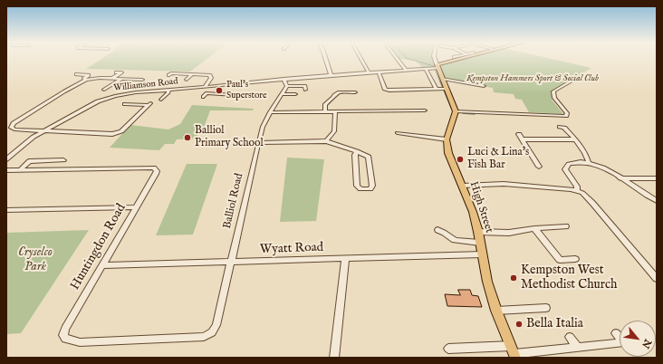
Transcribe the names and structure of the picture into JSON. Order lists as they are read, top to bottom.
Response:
{
  "streets": {
    "main road": ["High Street"],
    "street": [
      "Williamson Road",
      "Balliol Road",
      "Huntingdon Road",
      "Wyatt Road"
    ]
  },
  "crossings": [
    ["Balliol Road", "Huntingdon Road"],
    ["Balliol Road", "Wyatt Road"],
    ["High Street", "Wyatt Road"],
    ["Huntingdon Road", "Wyatt Road"]
  ],
  "parks": ["Kempston Hammers Sport & Social Club", "Cryselco Park"],
  "places": [
    "Paul's Superstore",
    "Balliol Primary School",
    "Luci & Lina's Fish Bar",
    "Kempston West Methodist Church",
    "Bella Italia"
  ],
  "north": "bottom right"
}
